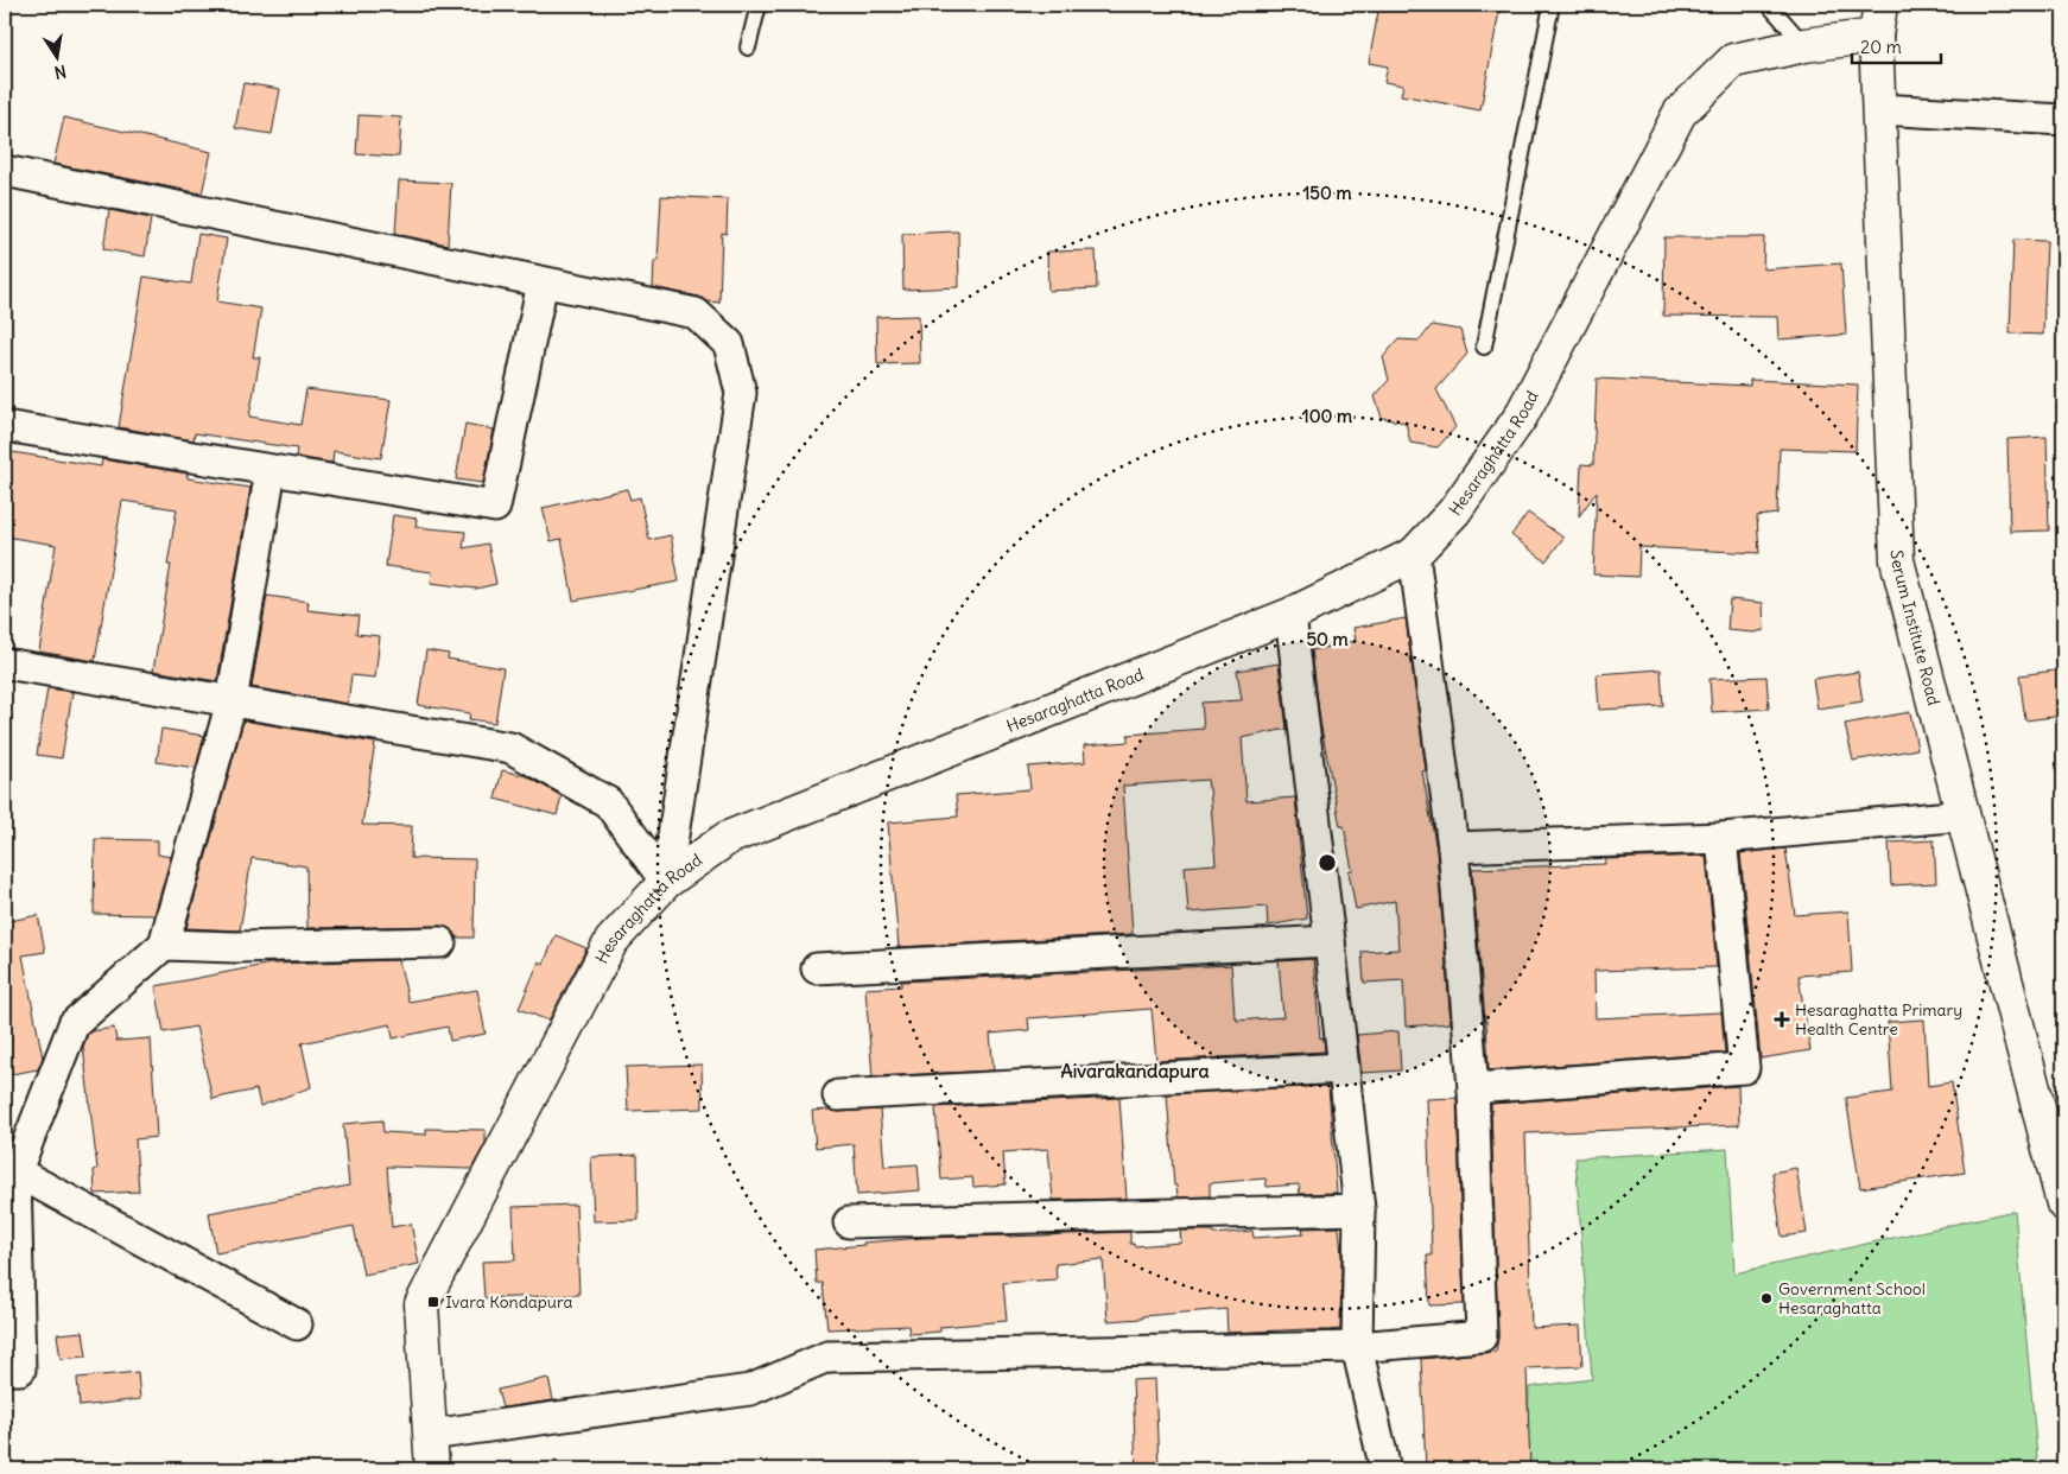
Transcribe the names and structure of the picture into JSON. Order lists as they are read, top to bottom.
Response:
{
  "streets": {
    "main road": ["Hesaraghatta Road", "Serum Institute Road"]
  },
  "crossings": [
    ["Hesaraghatta Road", "Serum Institute Road"]
  ],
  "districts": ["Aivarakandapura"],
  "places": {
    "health": ["Hesaraghatta Primary Health Centre"],
    "other": ["Government School Hesaraghatta"],
    "transit": ["Ivara Kondapura"]
  },
  "scale_bar": "20 m",
  "north": "bottom",
  "rings": ["150 m", "100 m", "50 m"]
}
